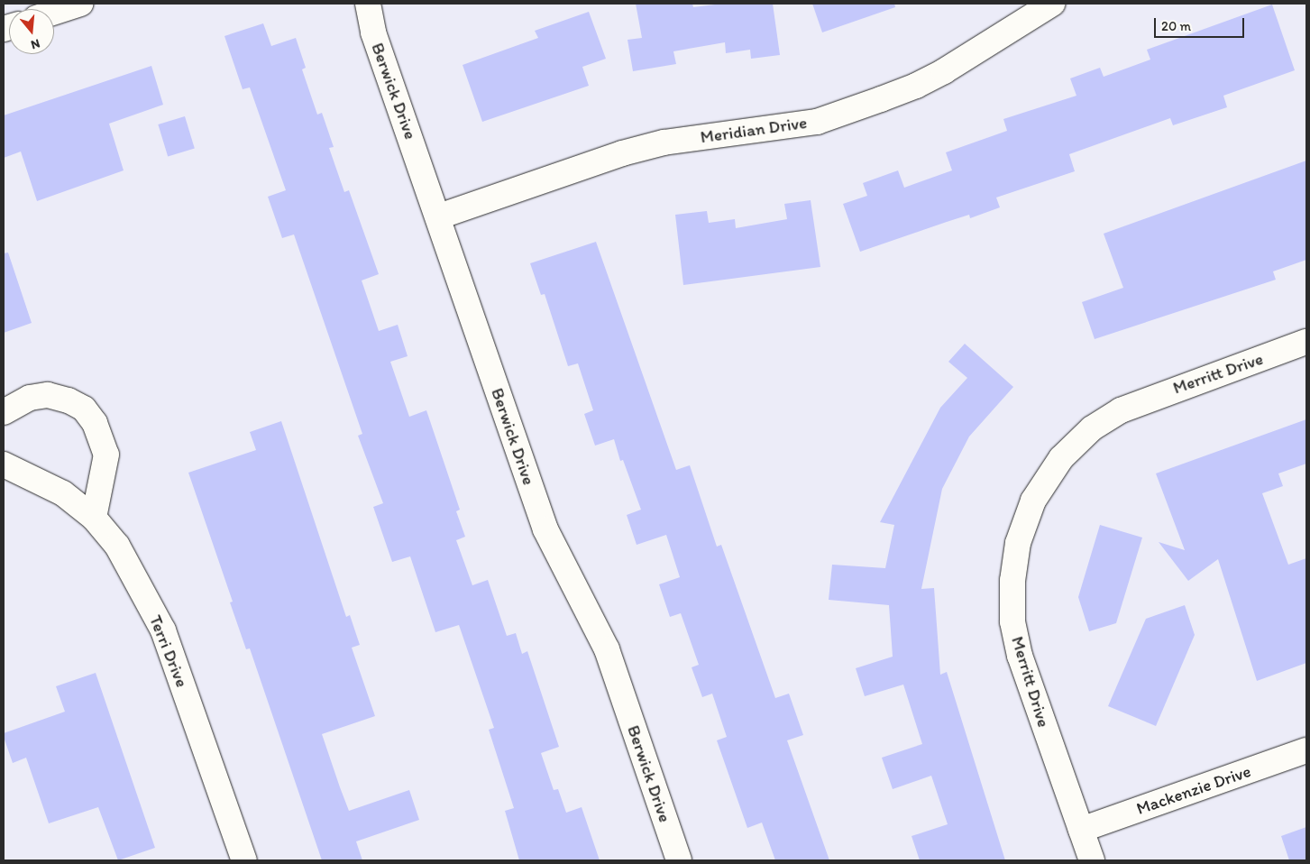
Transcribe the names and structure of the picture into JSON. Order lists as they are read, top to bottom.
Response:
{
  "streets": {
    "street": [
      "Berwick Drive",
      "Meridian Drive",
      "Merritt Drive",
      "Terri Drive",
      "Mackenzie Drive"
    ]
  },
  "crossings": [
    ["Berwick Drive", "Meridian Drive"],
    ["Merritt Drive", "Mackenzie Drive"]
  ],
  "scale_bar": "20 m",
  "north": "bottom"
}
